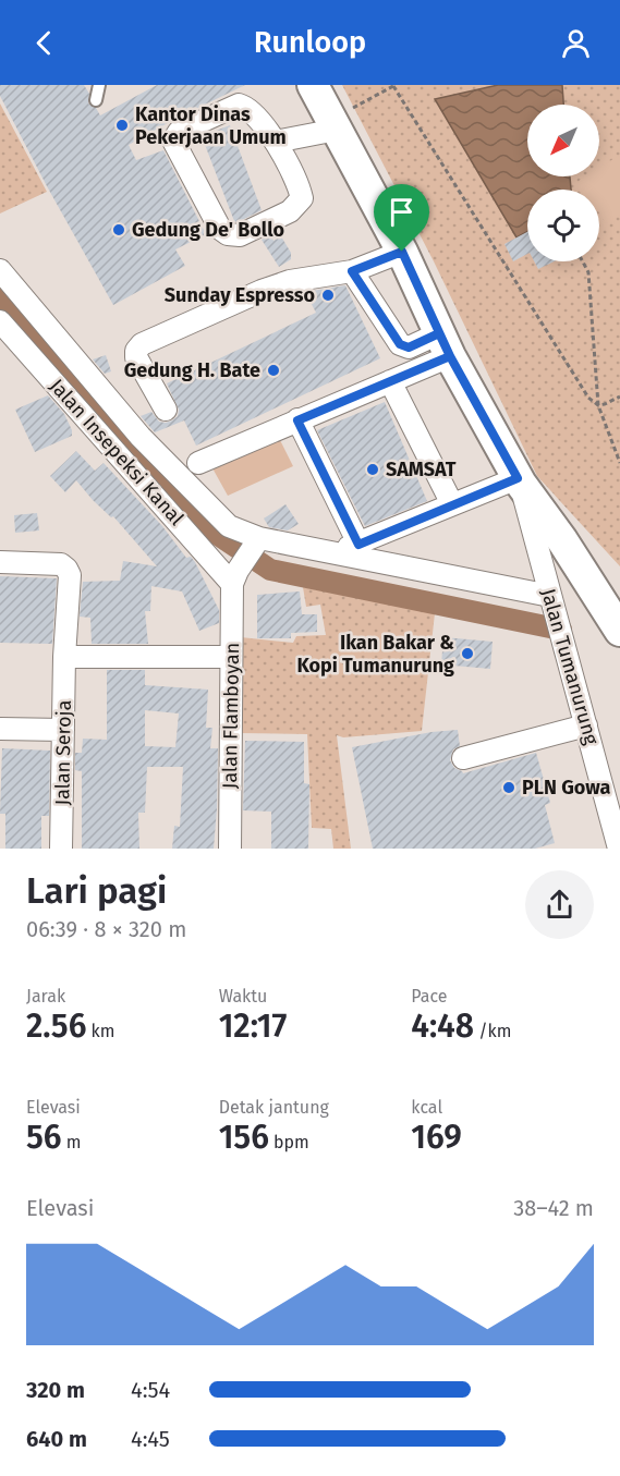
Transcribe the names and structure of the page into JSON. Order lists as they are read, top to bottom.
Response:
{
  "streets": {
    "street": [
      "Jalan Insepeksi Kanal",
      "Jalan Tumanurung",
      "Jalan Flamboyan",
      "Jalan Seroja"
    ]
  },
  "crossings": [
    ["Jalan Insepeksi Kanal", "Jalan Flamboyan"]
  ],
  "places": [
    "Kantor Dinas Pekerjaan Umum",
    "Gedung De' Bollo",
    "Sunday Espresso",
    "Gedung H. Bate",
    "SAMSAT",
    "Ikan Bakar & Kopi Tumanurung",
    "PLN Gowa"
  ],
  "north": "bottom left",
  "page": {
    "header": "Runloop",
    "heading": ["Lari pagi", "06:39 · 8 × 320 m"],
    "stats": [
      ["Jarak", "2.56 km"],
      ["Waktu", "12:17"],
      ["Pace", "4:48 /km"],
      ["Elevasi", "56 m"],
      ["Detak jantung", "156 bpm"],
      ["kcal", "169"]
    ],
    "chart": ["Elevasi", "38–42 m"],
    "list": [
      {
        "name": "320 m",
        "note": "4:54"
      },
      {
        "name": "640 m",
        "note": "4:45"
      }
    ]
  }
}
